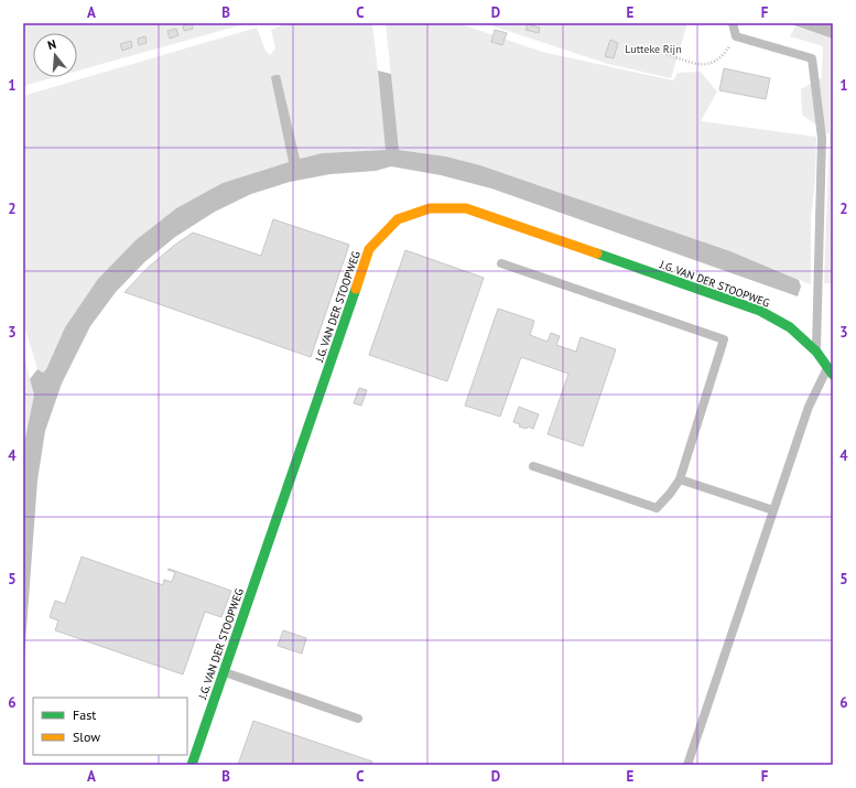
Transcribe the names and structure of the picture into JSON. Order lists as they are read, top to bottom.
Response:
{
  "streets": {
    "street": ["J.G. VAN DER STOOPWEG"]
  },
  "parks": ["Lutteke Rijn"],
  "legend": ["Fast", "Slow"],
  "north": "top",
  "grid": {
    "columns": [
      "A",
      "B",
      "C",
      "D",
      "E",
      "F"
    ],
    "rows": [
      "1",
      "2",
      "3",
      "4",
      "5",
      "6"
    ]
  }
}
